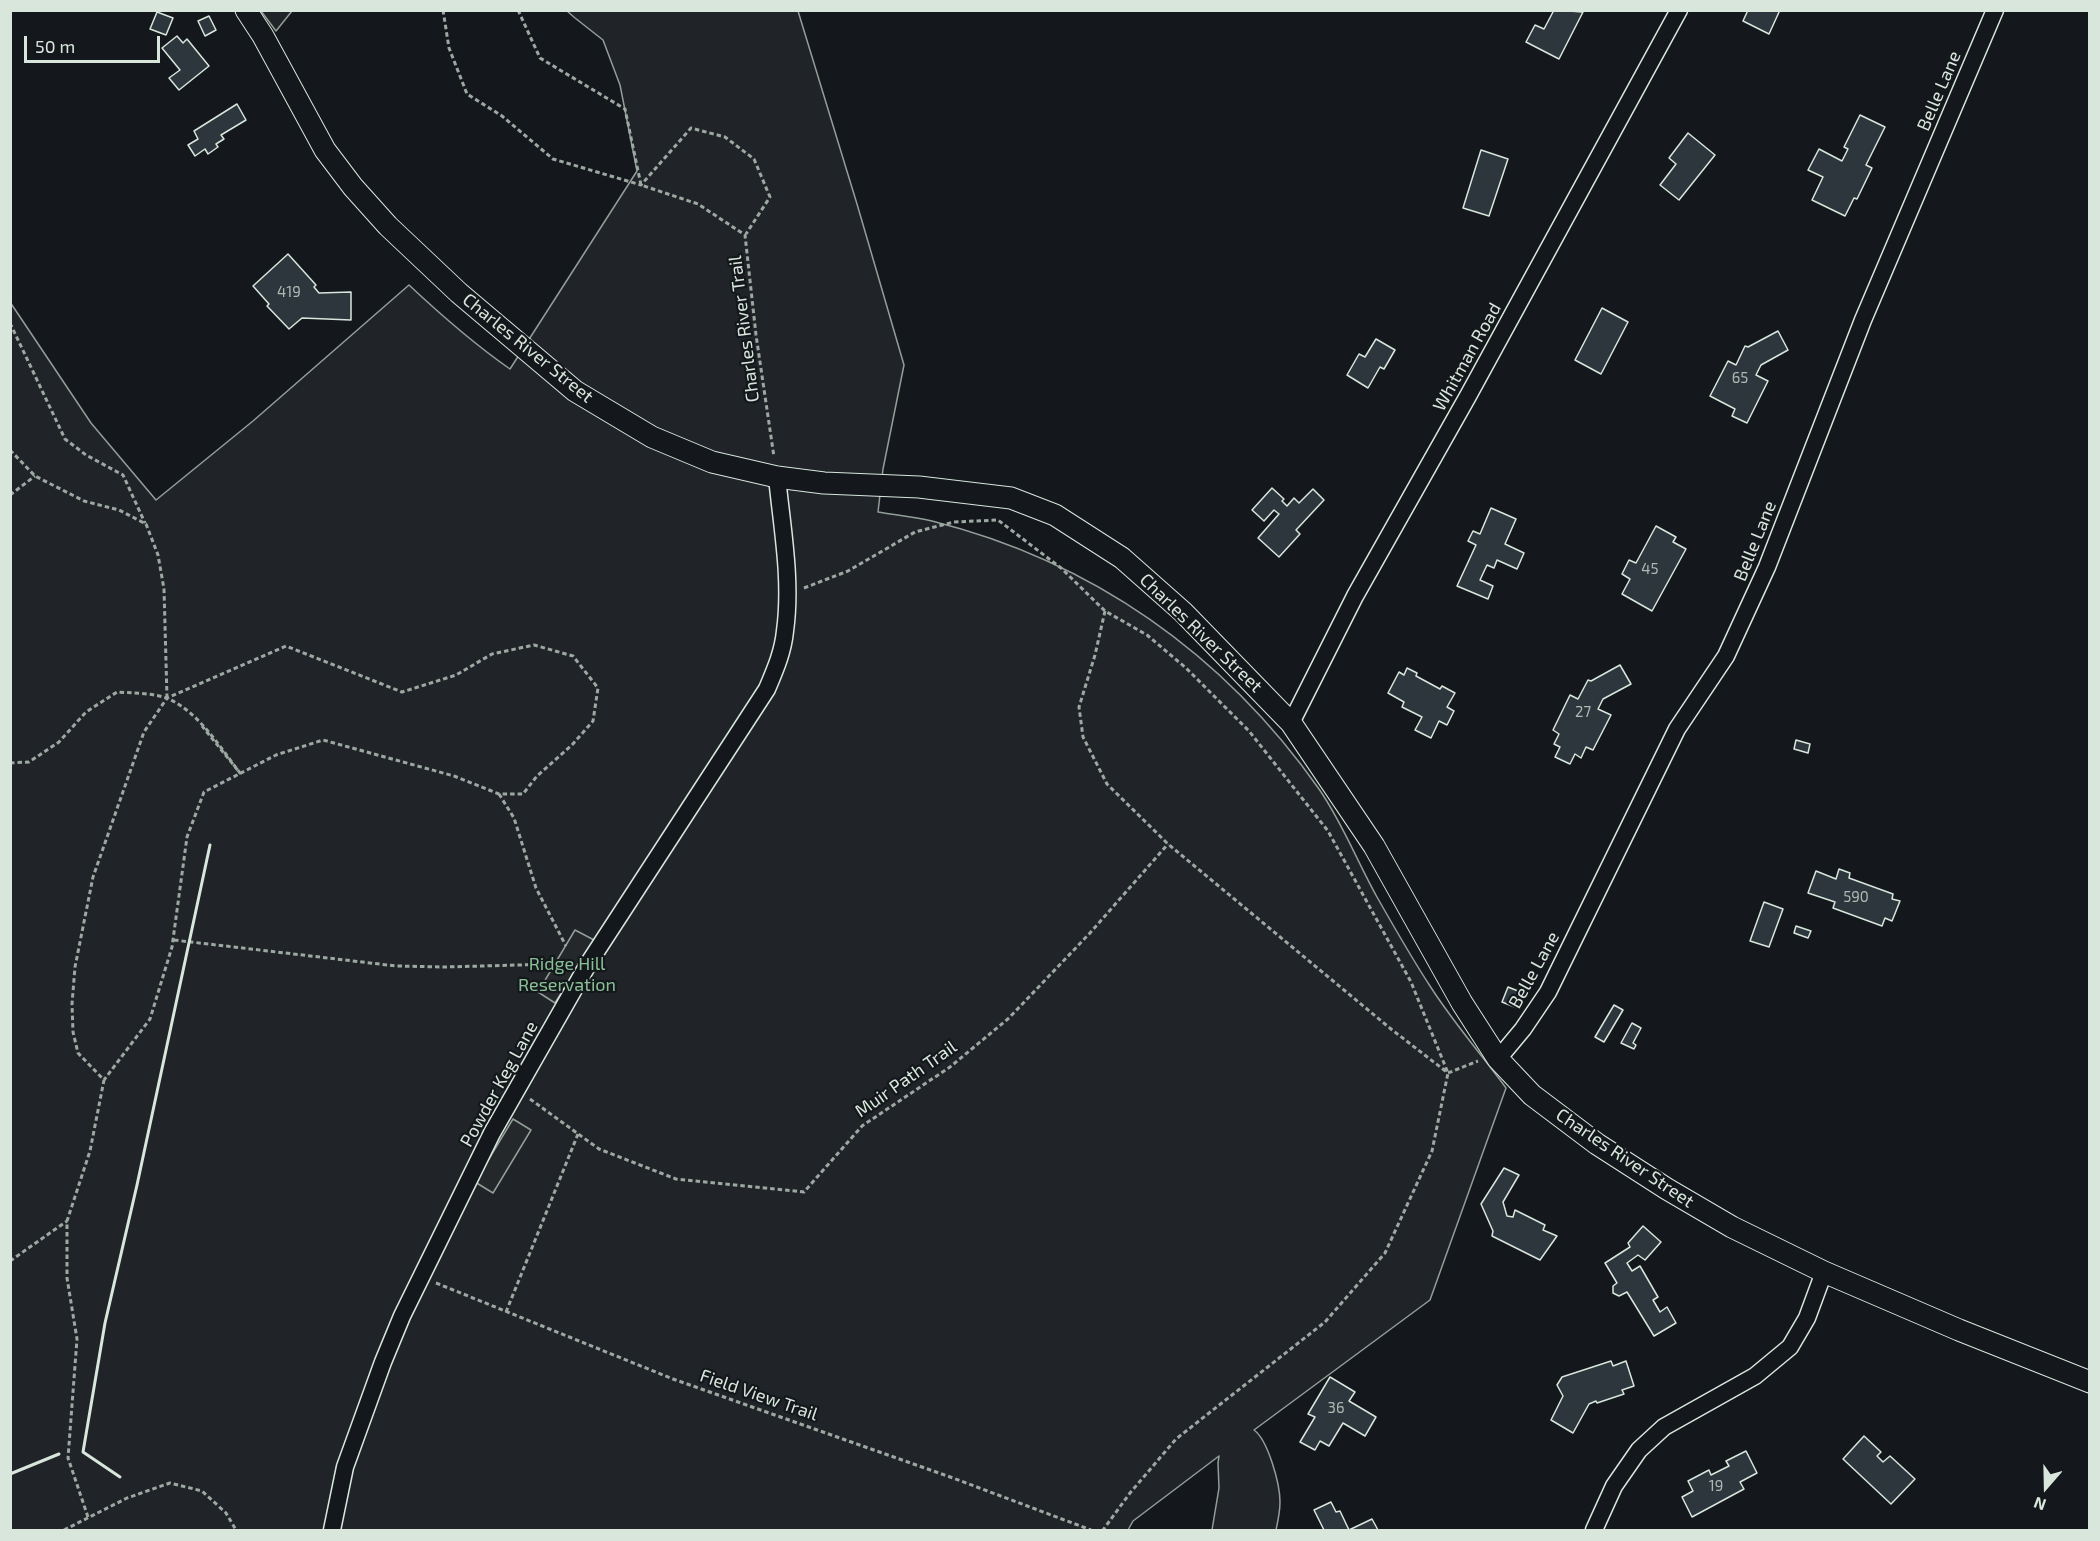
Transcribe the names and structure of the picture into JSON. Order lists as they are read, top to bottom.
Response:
{
  "streets": {
    "street": [
      "Belle Lane",
      "Charles River Street",
      "Whitman Road",
      "Powder Keg Lane"
    ],
    "path": ["Charles River Trail", "Muir Path Trail", "Field View Trail"]
  },
  "crossings": [
    ["Belle Lane", "Charles River Street"],
    ["Charles River Trail", "Charles River Street"],
    ["Charles River Trail", "Powder Keg Lane"],
    ["Charles River Street", "Whitman Road"],
    ["Charles River Street", "Powder Keg Lane"],
    ["Muir Path Trail", "Powder Keg Lane"],
    ["Powder Keg Lane", "Field View Trail"]
  ],
  "parks": ["Ridge Hill Reservation"],
  "house_numbers": [
    "419",
    "65",
    "45",
    "27",
    "590",
    "36",
    "19"
  ],
  "scale_bar": "50 m",
  "north": "bottom"
}
